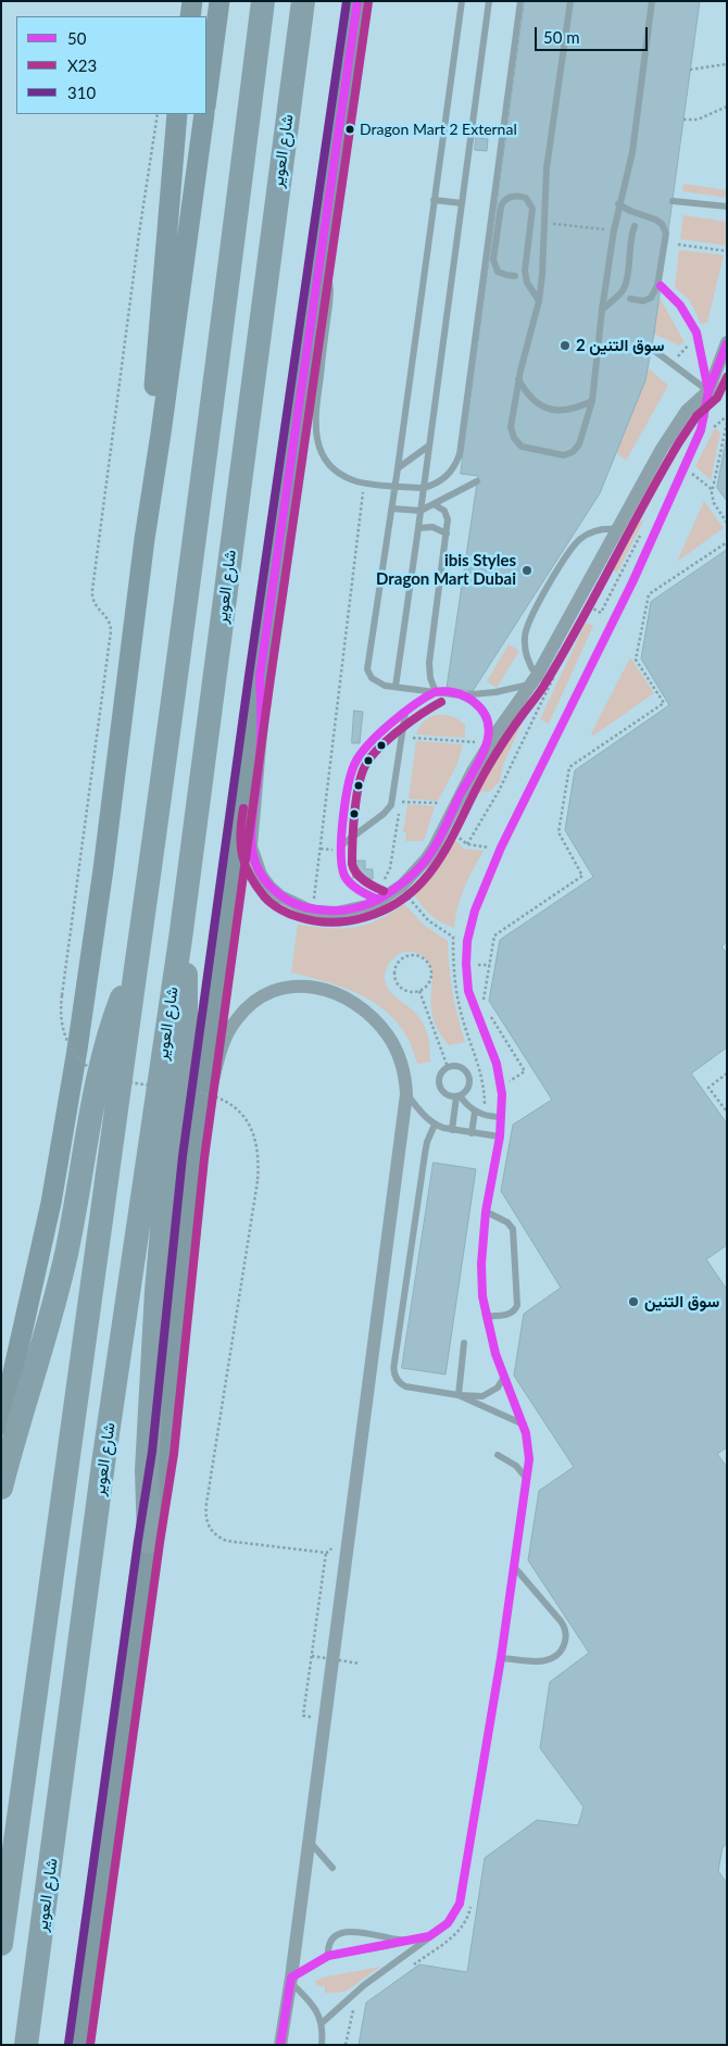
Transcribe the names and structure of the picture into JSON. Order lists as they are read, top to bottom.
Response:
{
  "streets": {
    "highway": ["شارع العوير"]
  },
  "places": [
    "Dragon Mart 2 External",
    "سوق التنين 2",
    "ibis Styles Dragon Mart Dubai",
    "سوق التنين"
  ],
  "lines": ["transit line 50", "transit line 310", "transit line X23"],
  "legend": ["50", "X23", "310"],
  "scale_bar": "50 m"
}
